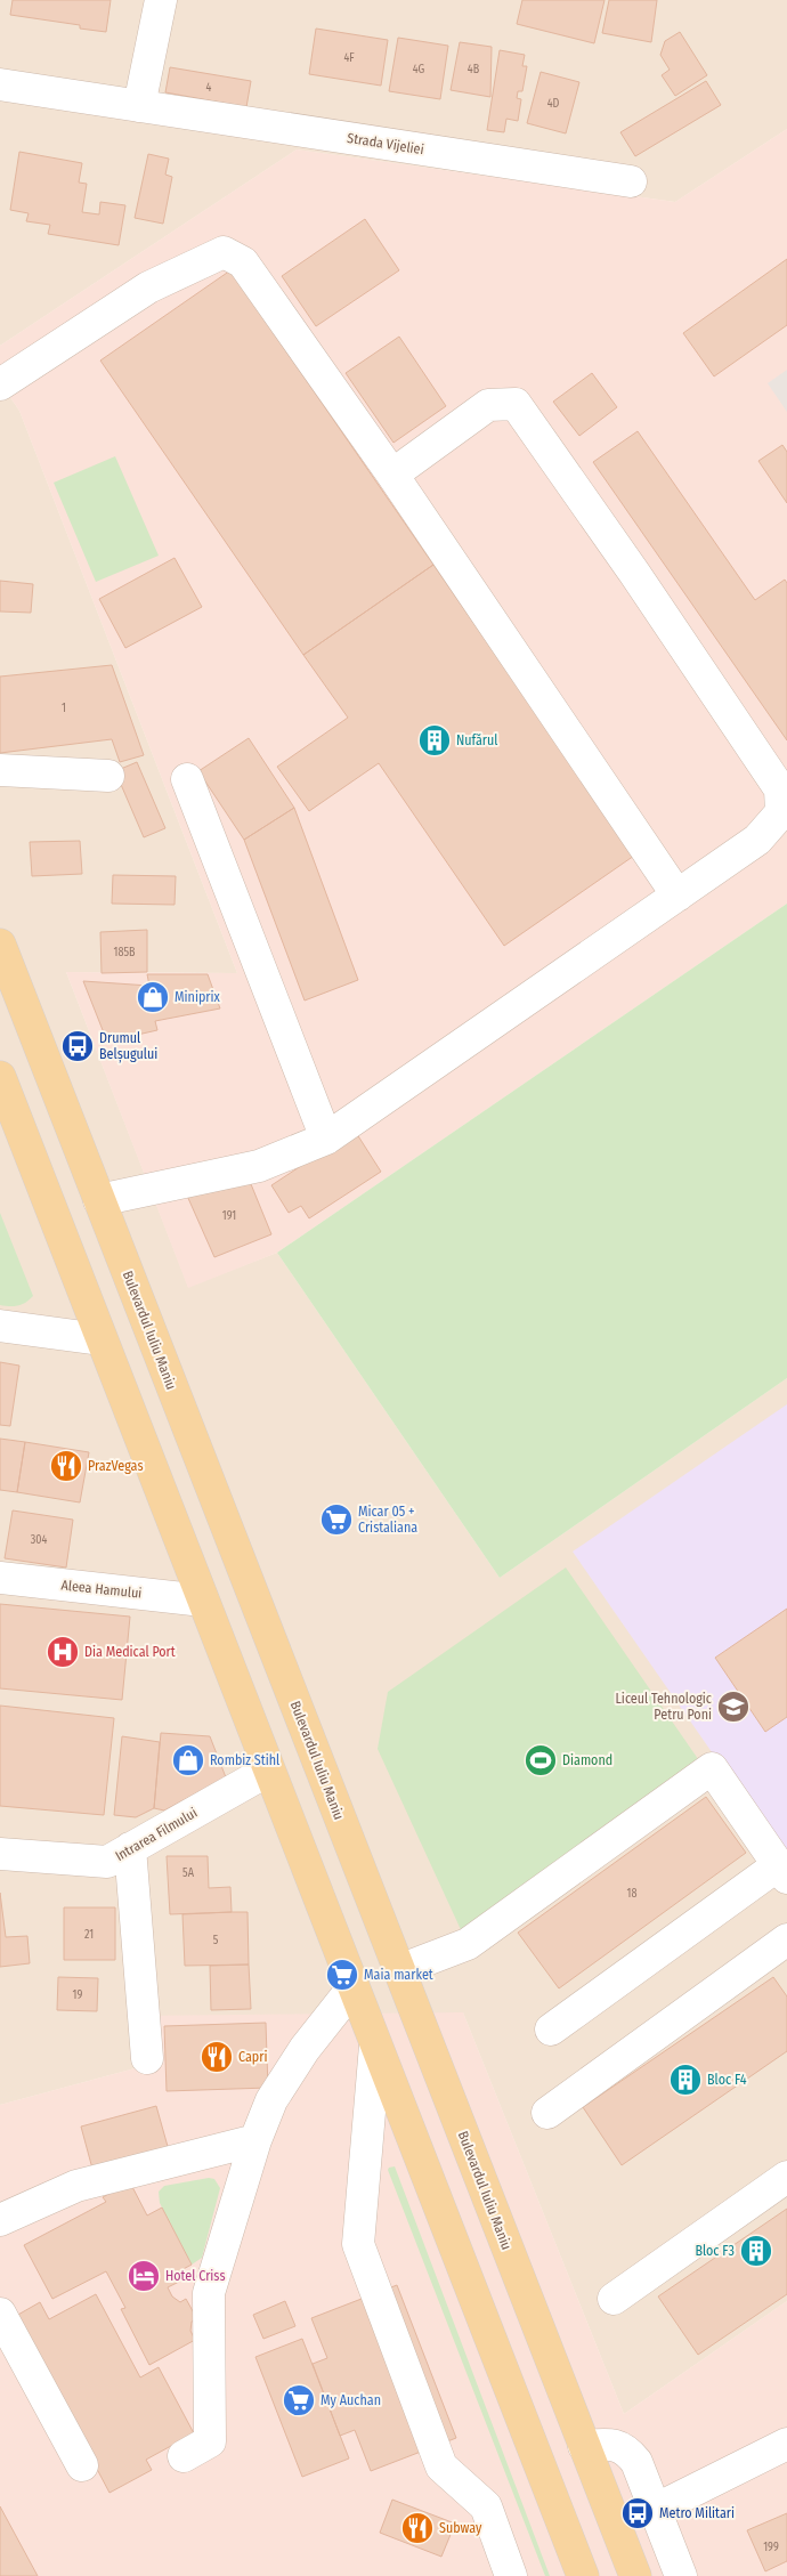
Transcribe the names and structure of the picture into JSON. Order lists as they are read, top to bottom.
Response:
{
  "streets": {
    "main road": ["Bulevardul Iuliu Maniu"],
    "street": ["Strada Vijeliei", "Aleea Hamului", "Intrarea Filmului"]
  },
  "places": {
    "building": ["Nufărul", "Bloc F4", "Bloc F3"],
    "shop": ["Miniprix", "Rombiz Stihl"],
    "bus stop": ["Drumul Belșugului", "Metro Militari"],
    "restaurant": ["PrazVegas", "Capri", "Subway"],
    "supermarket": ["Micar 05 + Cristaliana", "Maia market", "My Auchan"],
    "hospital": ["Dia Medical Port"],
    "school or university": ["Liceul Tehnologic Petru Poni"],
    "sports": ["Diamond"],
    "hotel": ["Hotel Criss"]
  },
  "house_numbers": [
    "4F",
    "4G",
    "4B",
    "4",
    "4D",
    "1",
    "185B",
    "191",
    "304",
    "5A",
    "18",
    "21",
    "5",
    "19",
    "199"
  ]
}
